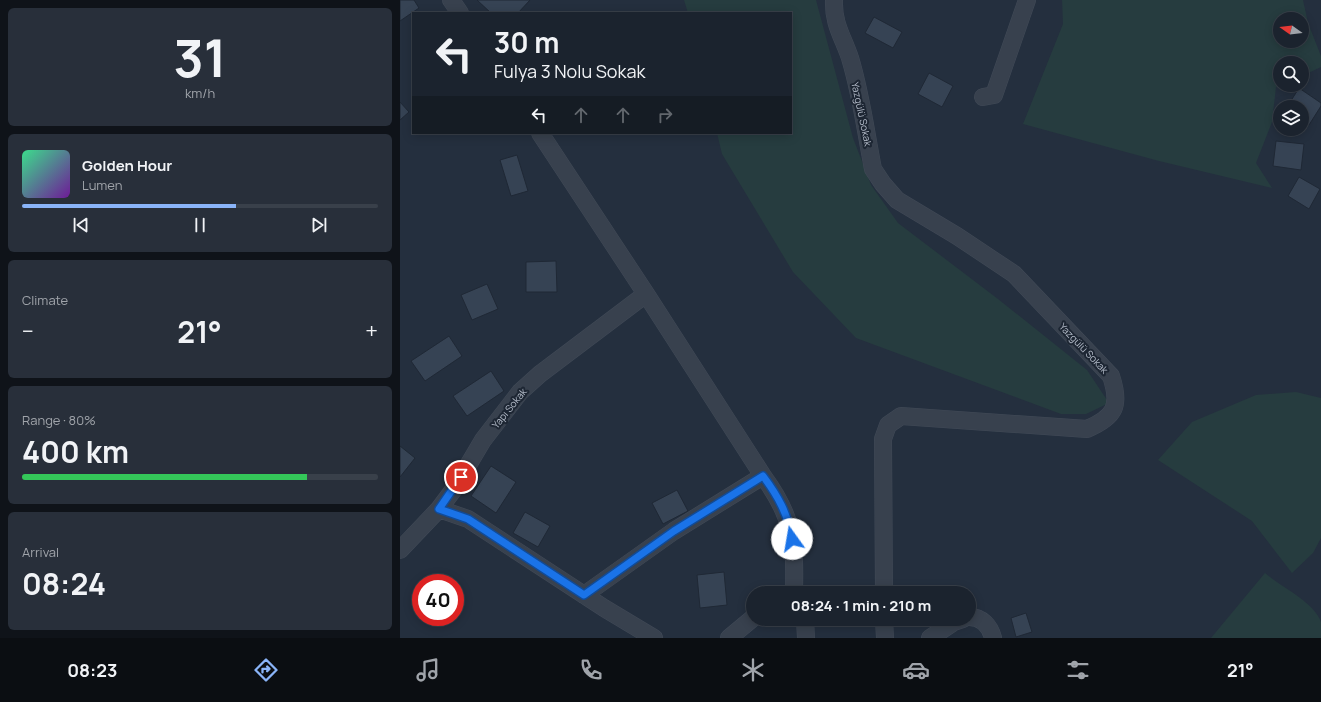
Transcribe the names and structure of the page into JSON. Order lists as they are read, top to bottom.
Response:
{
  "streets": {
    "street": ["Yazgülü Sokak", "Yapı Sokak"]
  },
  "north": "left",
  "page": {
    "tile": [
      ["31", "km/h"],
      "Climate",
      ["Range · 80%", "400 km"],
      ["Arrival", "08:24"]
    ],
    "turn": ["30 m", "Fulya 3 Nolu Sokak"],
    "song": ["Golden Hour", "Lumen"],
    "heat": ["−", "21°", "+"],
    "limit": "40",
    "trip": "08:24 · 1 min · 210 m",
    "tabs": ["08:23", "21°"]
  }
}
